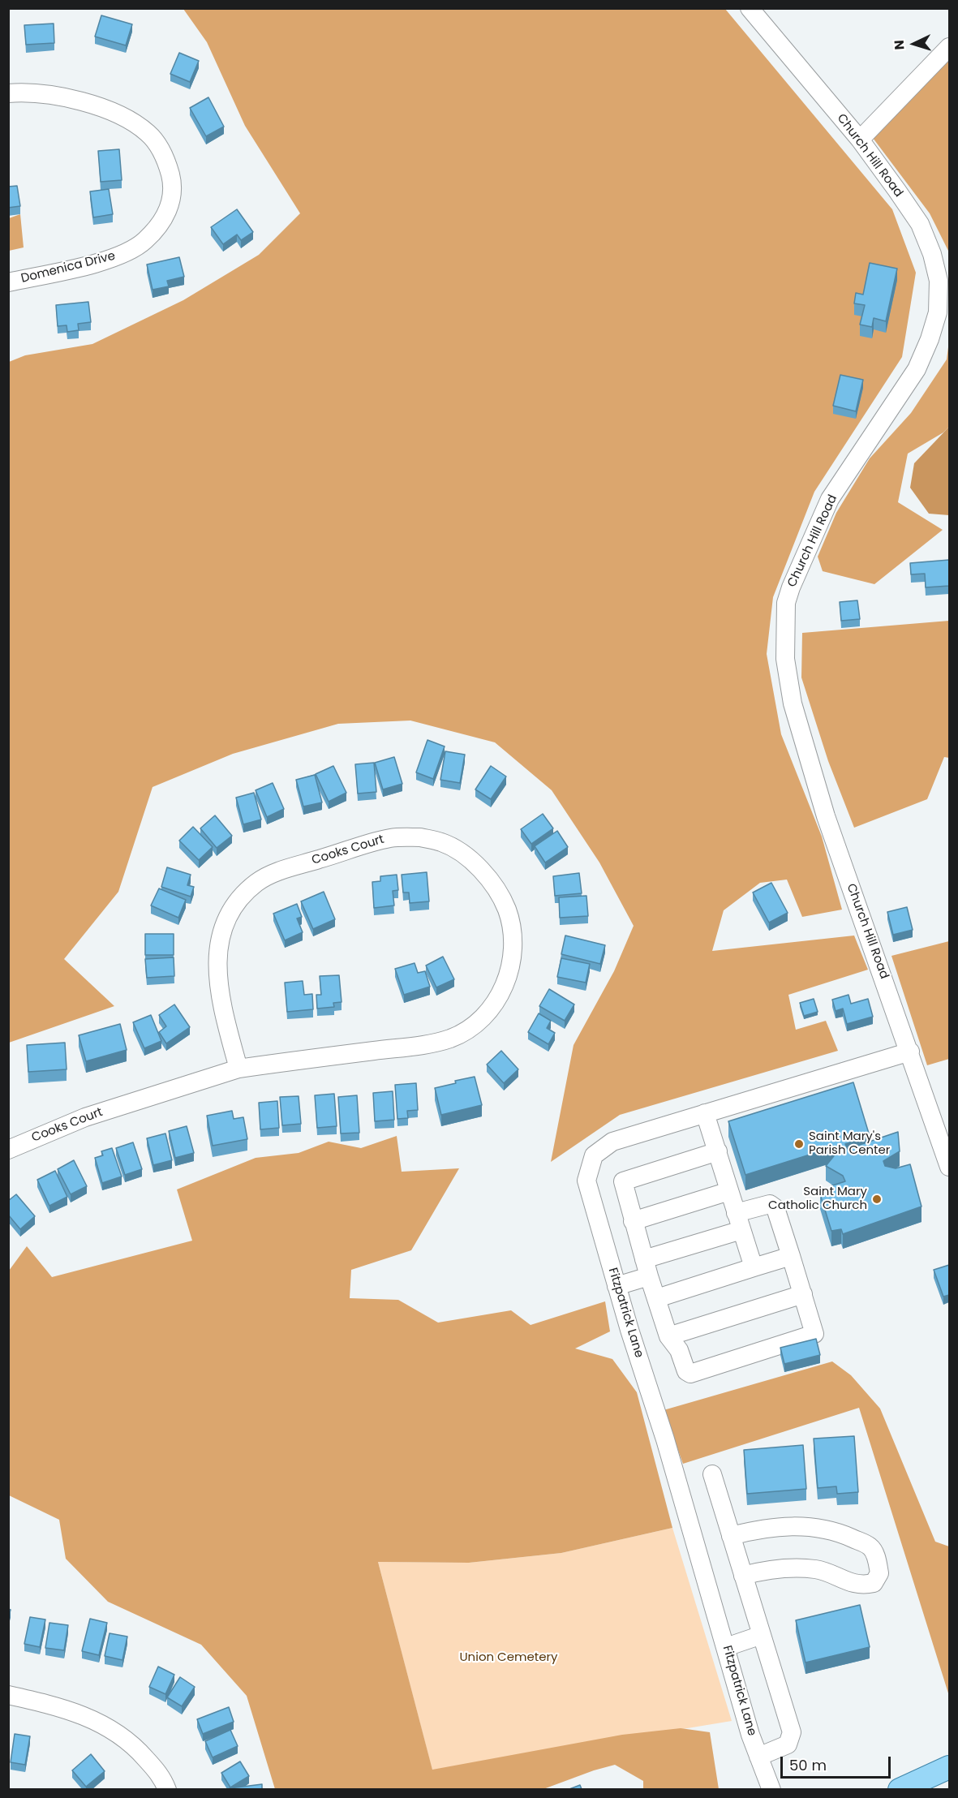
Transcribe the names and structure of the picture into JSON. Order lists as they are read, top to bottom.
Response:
{
  "streets": {
    "street": [
      "Church Hill Road",
      "Domenica Drive",
      "Cooks Court",
      "Fitzpatrick Lane"
    ]
  },
  "crossings": [
    ["Church Hill Road", "Fitzpatrick Lane"]
  ],
  "parks": ["Union Cemetery"],
  "places": ["Saint Mary's Parish Center", "Saint Mary Catholic Church"],
  "scale_bar": "50 m",
  "north": "left"
}
